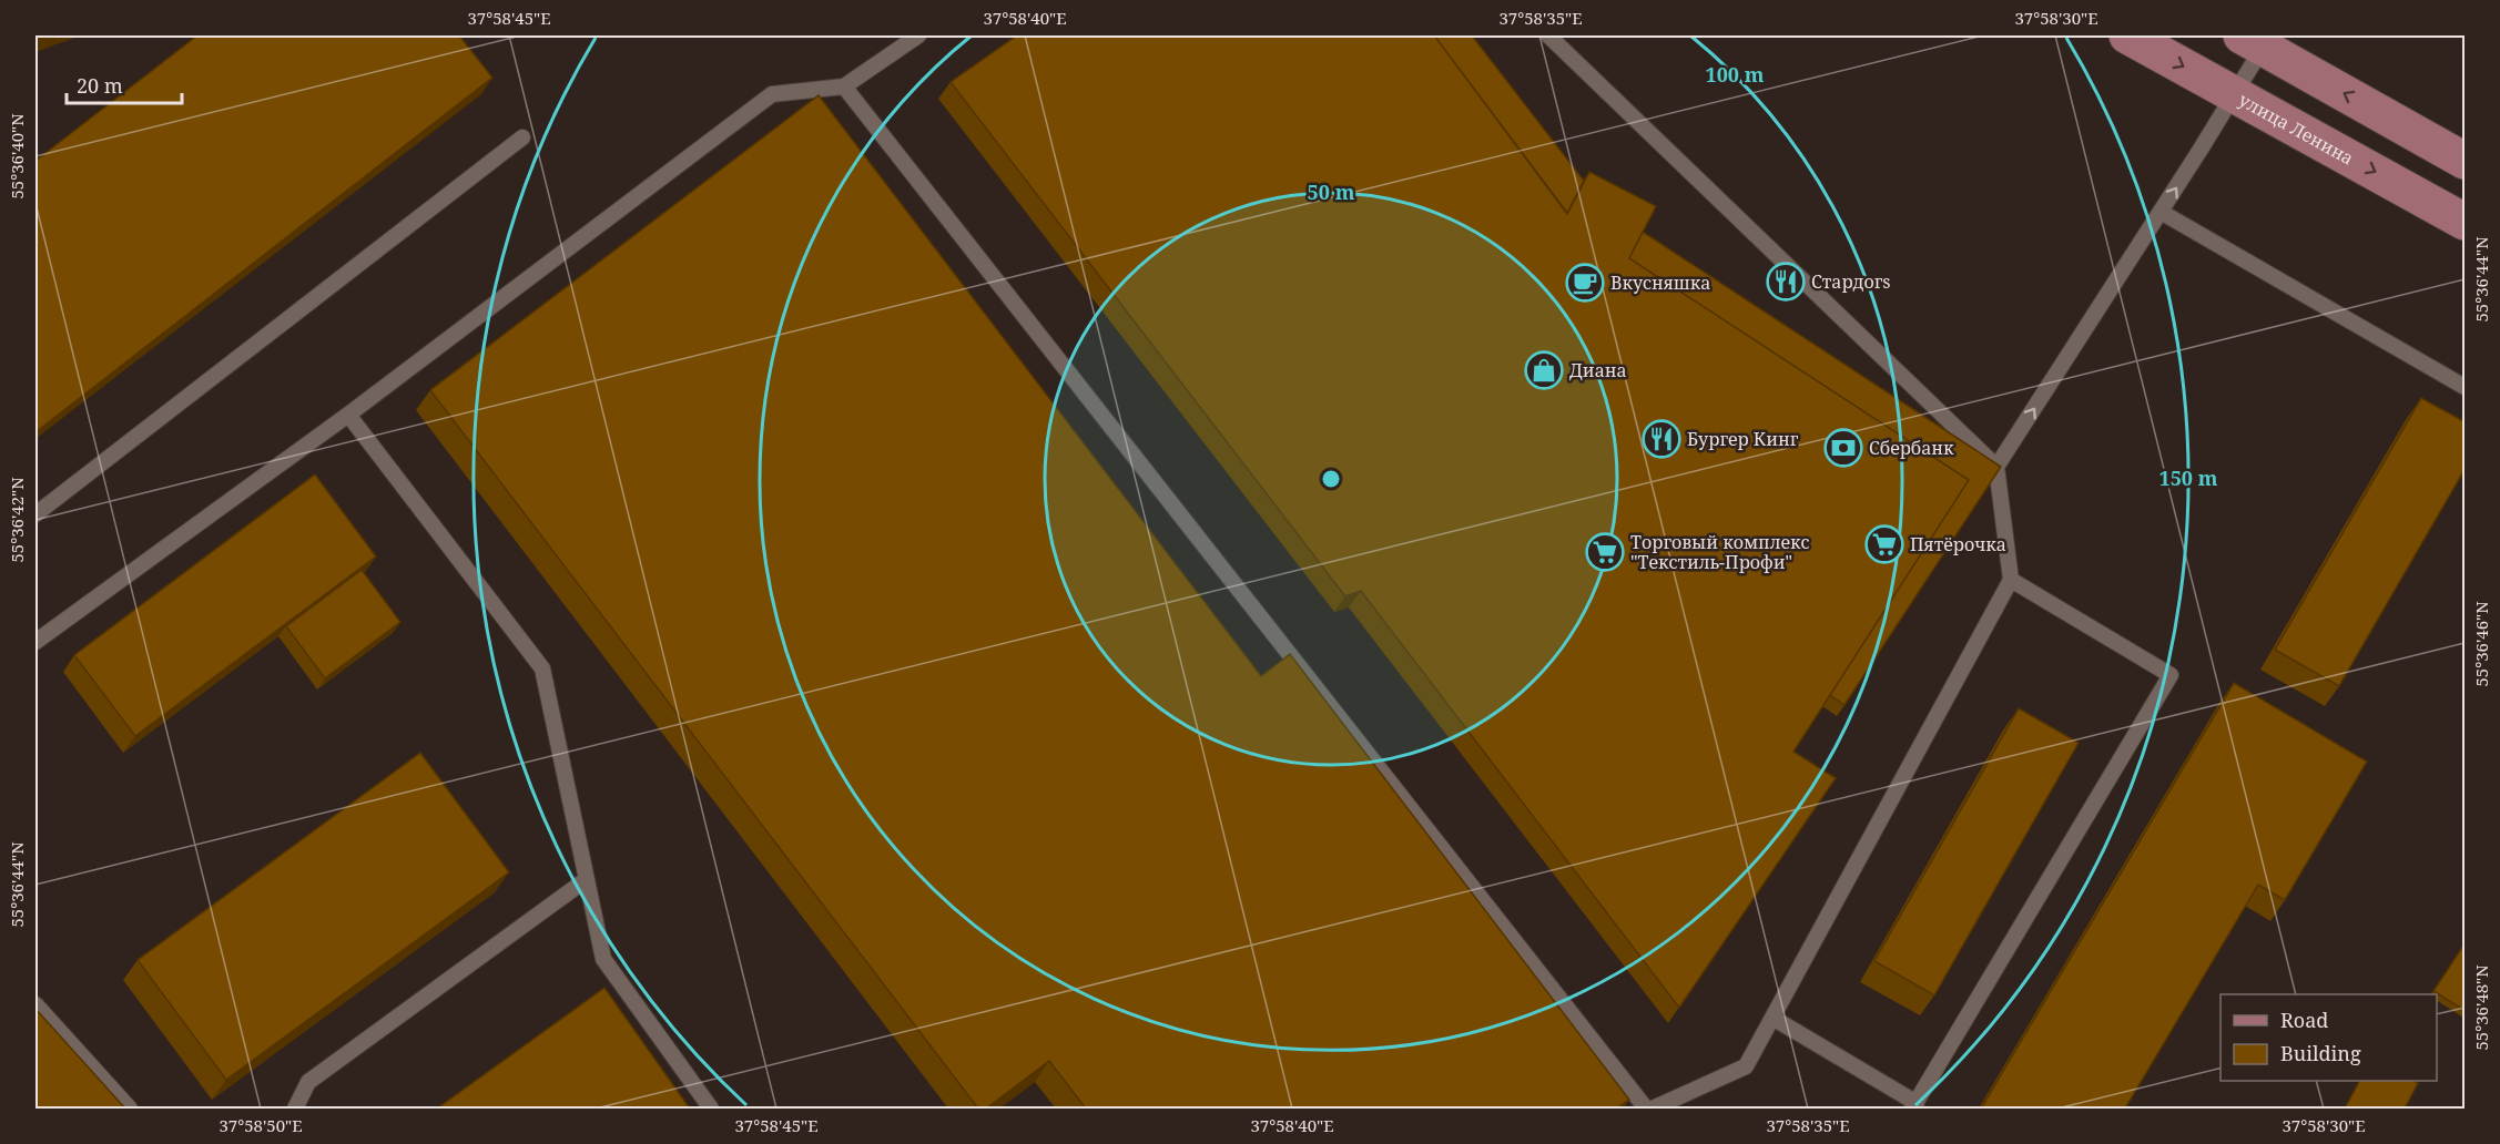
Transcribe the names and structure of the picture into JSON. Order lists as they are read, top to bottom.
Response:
{
  "streets": {
    "main road": ["улица Ленина"]
  },
  "places": {
    "restaurant": ["Стардогs", "Бургер Кинг"],
    "cafe": ["Вкусняшка"],
    "shop": ["Диана"],
    "bank": ["Сбербанк"],
    "supermarket": ["Пятёрочка", "Торговый комплекс \"Текстиль-Профи\""]
  },
  "legend": ["Road", "Building"],
  "scale_bar": "20 m",
  "coordinates": [
    "37°58'45\"E",
    "37°58'40\"E",
    "37°58'35\"E",
    "37°58'30\"E",
    "55°36'40\"N",
    "55°36'44\"N",
    "55°36'42\"N",
    "55°36'46\"N",
    "55°36'48\"N",
    "37°58'50\"E"
  ],
  "rings": ["100 m", "50 m", "150 m"]
}
